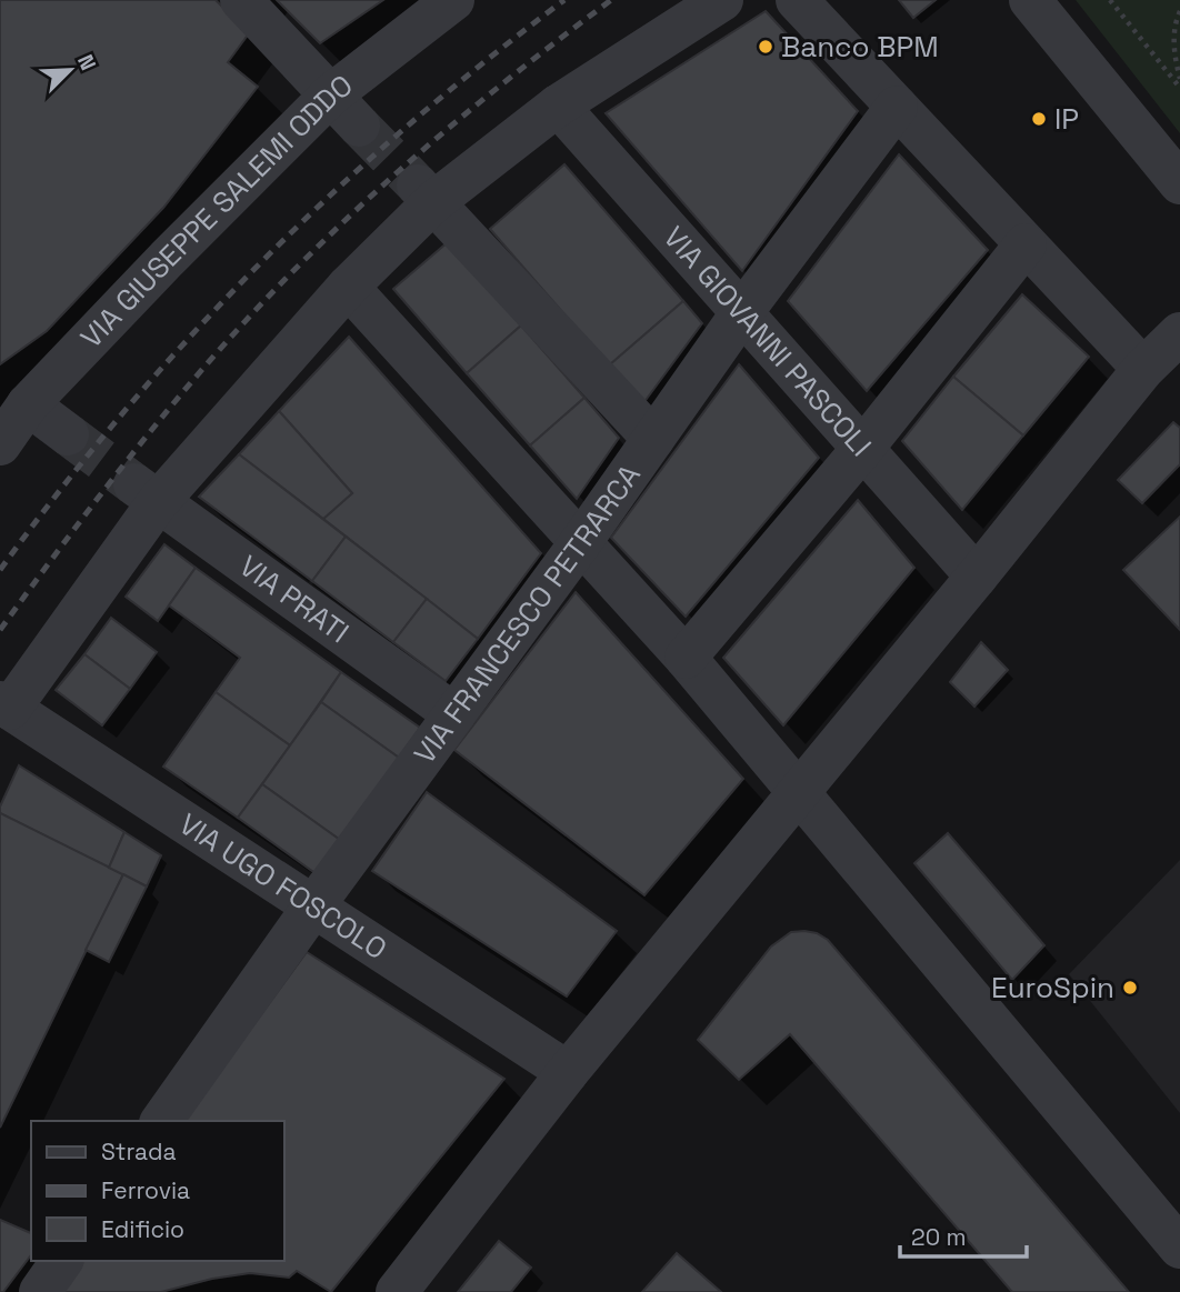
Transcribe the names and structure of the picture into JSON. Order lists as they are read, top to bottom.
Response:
{
  "streets": {
    "street": [
      "VIA GIUSEPPE SALEMI ODDO",
      "VIA GIOVANNI PASCOLI",
      "VIA PRATI",
      "VIA FRANCESCO PETRARCA",
      "VIA UGO FOSCOLO"
    ]
  },
  "crossings": [
    ["VIA GIOVANNI PASCOLI", "VIA FRANCESCO PETRARCA"],
    ["VIA PRATI", "VIA FRANCESCO PETRARCA"],
    ["VIA FRANCESCO PETRARCA", "VIA UGO FOSCOLO"]
  ],
  "places": ["Banco BPM", "IP", "EuroSpin"],
  "legend": ["Strada", "Ferrovia", "Edificio"],
  "scale_bar": "20 m",
  "north": "top right"
}
